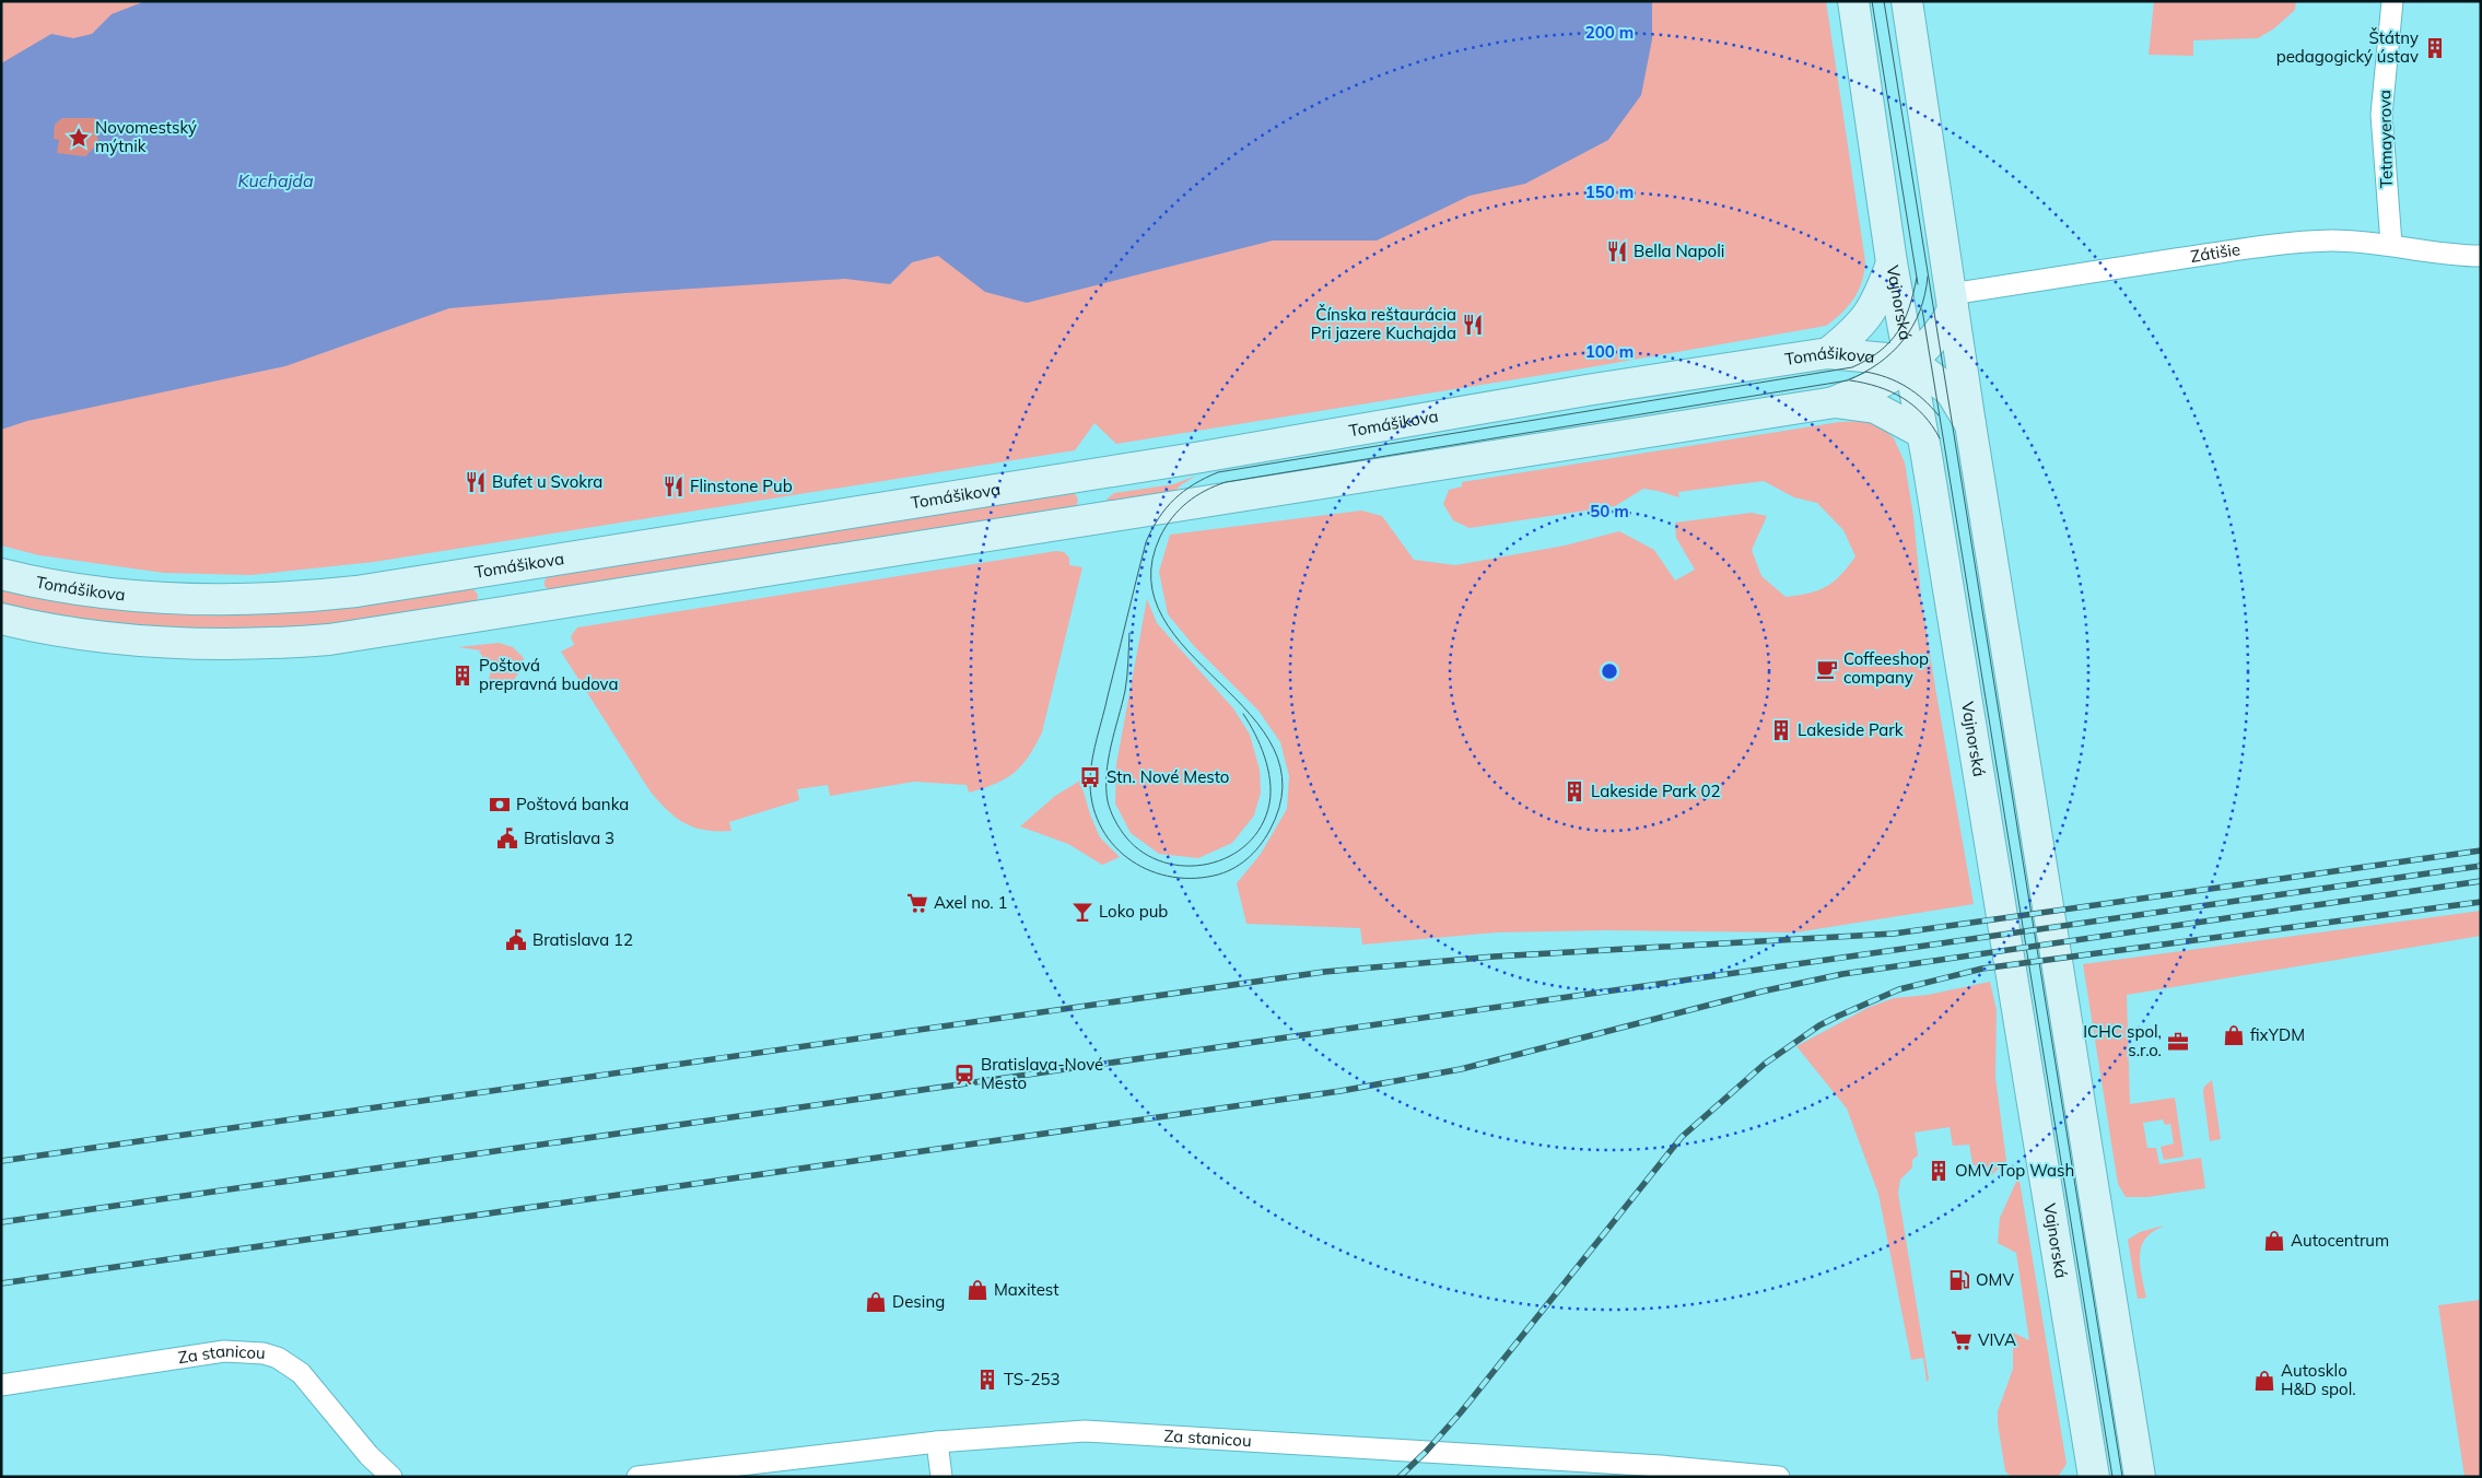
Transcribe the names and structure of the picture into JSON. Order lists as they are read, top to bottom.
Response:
{
  "streets": {
    "main road": ["Vajnorská", "Tomášikova"],
    "street": ["Tetmayerova", "Zátišie", "Za stanicou"]
  },
  "crossings": [
    ["Tetmayerova", "Zátišie"],
    ["Zátišie", "Tomášikova"],
    ["Vajnorská", "Tomášikova"]
  ],
  "water": ["Kuchajda"],
  "places": {
    "building": [
      "Štátny pedagogický ústav",
      "Poštová prepravná budova",
      "Lakeside Park",
      "Lakeside Park 02",
      "OMV Top Wash",
      "TS-253"
    ],
    "place": ["Novomestský mýtnik"],
    "restaurant": [
      "Bella Napoli",
      "Čínska reštaurácia Pri jazere Kuchajda",
      "Bufet u Svokra",
      "Flinstone Pub"
    ],
    "cafe": ["Coffeeshop company"],
    "bus stop": ["Stn. Nové Mesto"],
    "bank": ["Poštová banka"],
    "public building": ["Bratislava 3", "Bratislava 12"],
    "supermarket": ["Axel no. 1", "VIVA"],
    "bar": ["Loko pub"],
    "shop": [
      "fixYDM",
      "Autocentrum",
      "Maxitest",
      "Desing",
      "Autosklo H&D spol."
    ],
    "office": ["ICHC spol, s.r.o."],
    "station": ["Bratislava-Nové Mesto"],
    "fuel station": ["OMV"]
  },
  "rings": [
    "200 m",
    "150 m",
    "100 m",
    "50 m"
  ]
}
